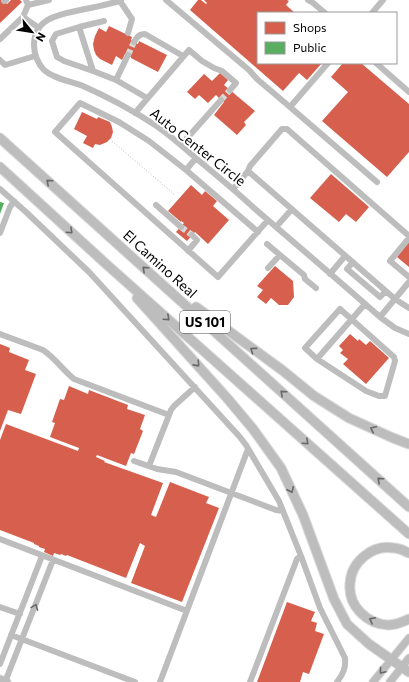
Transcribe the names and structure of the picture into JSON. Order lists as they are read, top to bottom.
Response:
{
  "streets": {
    "highway": ["El Camino Real", "US 101"],
    "street": ["Auto Center Circle"]
  },
  "legend": ["Shops", "Public"],
  "north": "bottom right"
}
